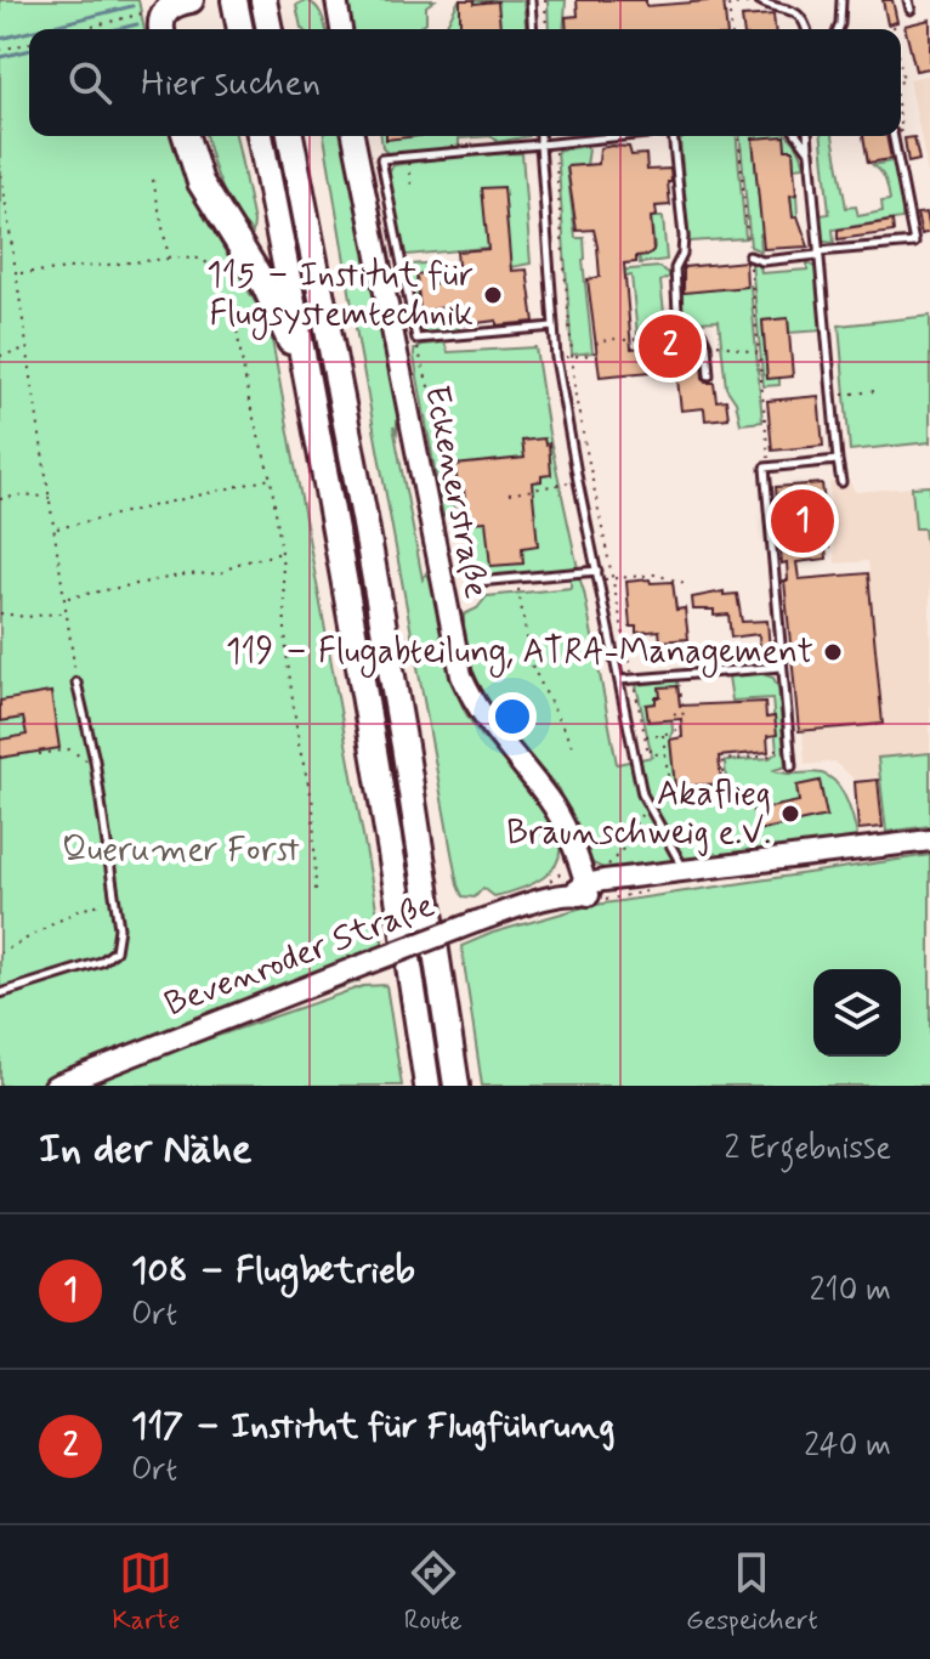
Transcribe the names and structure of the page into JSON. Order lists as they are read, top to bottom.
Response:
{
  "streets": {
    "main road": ["Eckenerstraße", "Bevenroder Straße"]
  },
  "crossings": [
    ["Eckenerstraße", "Bevenroder Straße"]
  ],
  "parks": ["Querumer Forst"],
  "places": ["115 – Institut für Flugsystemtechnik", "119 – Flugabteilung, ATRA-Management", "Akaflieg Braunschweig e.V."],
  "page": {
    "search": "Hier suchen",
    "pins": ["2", "1"],
    "heading": ["In der Nähe", "2 Ergebnisse"],
    "list": [
      {
        "mark": "1",
        "name": "108 – Flugbetrieb",
        "note": "Ort",
        "value": "210 m"
      },
      {
        "mark": "2",
        "name": "117 – Institut für Flugführung",
        "note": "Ort",
        "value": "240 m"
      }
    ],
    "nav": ["Karte", "Route", "Gespeichert"]
  }
}
